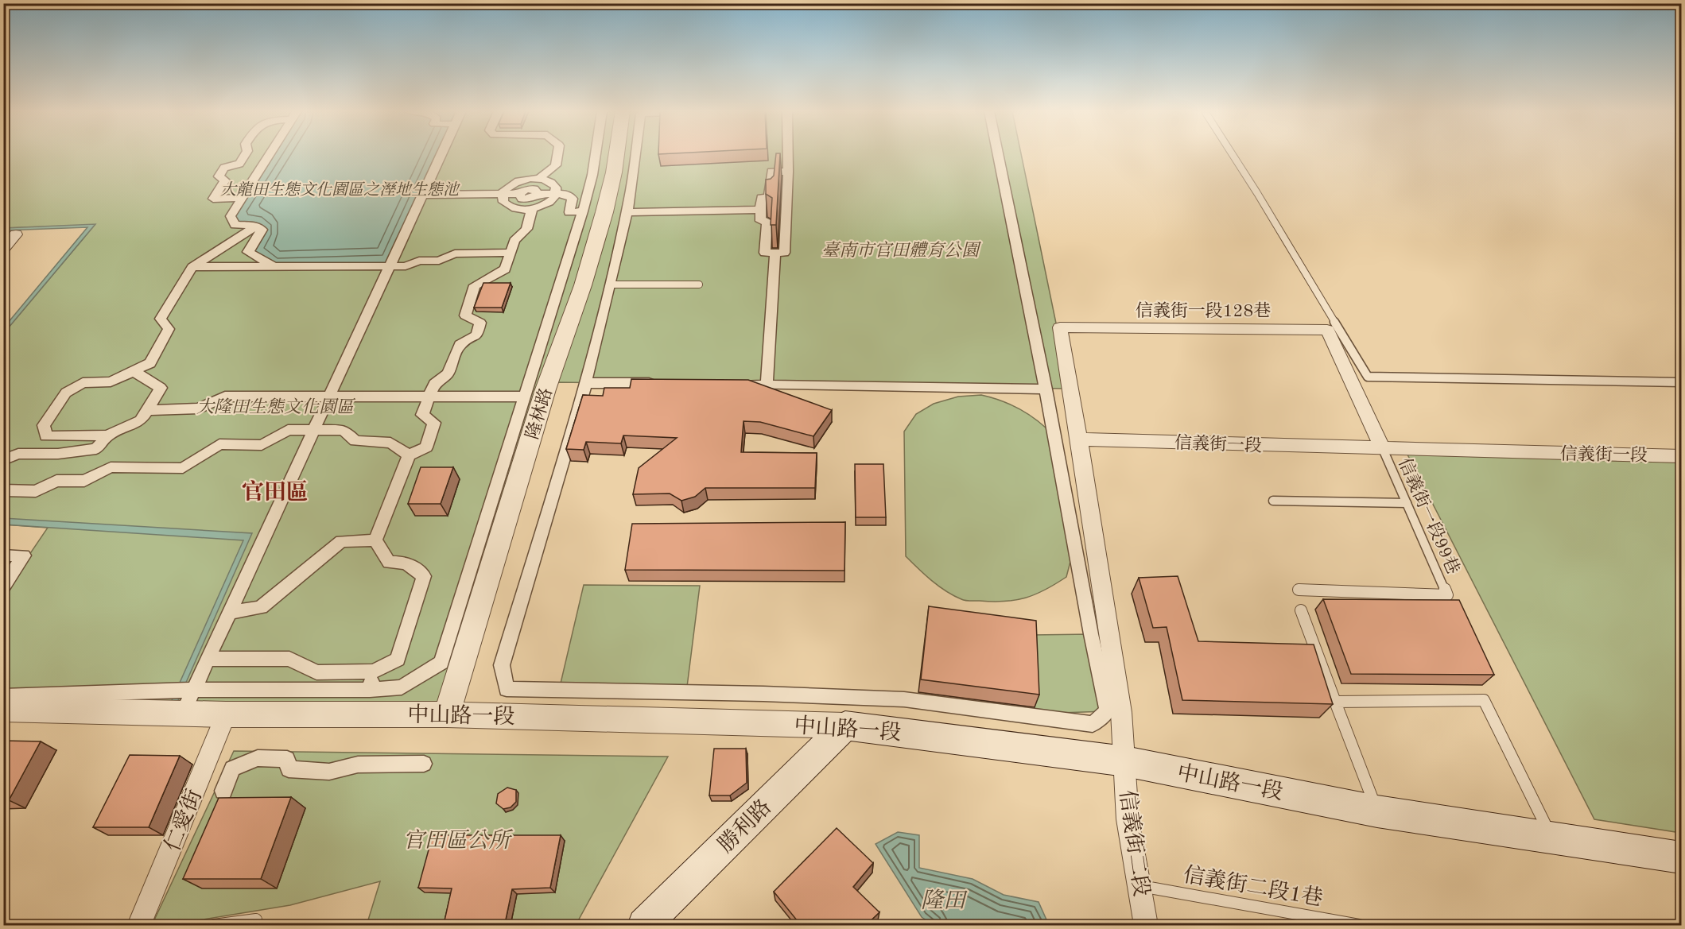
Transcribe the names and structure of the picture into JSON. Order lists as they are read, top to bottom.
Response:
{
  "streets": {
    "main road": ["中山路一段", "勝利路"],
    "street": [
      "信義街一段128巷",
      "隆林路",
      "信義街一段",
      "仁愛街",
      "信義街二段"
    ],
    "lane": ["信義街一段99巷", "信義街二段1巷"]
  },
  "crossings": [
    ["信義街一段128巷", "信義街一段"],
    ["信義街一段128巷", "信義街一段99巷"],
    ["隆林路", "中山路一段"],
    ["信義街一段", "信義街一段99巷"],
    ["中山路一段", "仁愛街"],
    ["中山路一段", "勝利路"],
    ["中山路一段", "信義街二段"],
    ["信義街二段", "信義街二段1巷"]
  ],
  "districts": ["官田區"],
  "water": ["大龍田生態文化園區之溼地生態池", "隆田"],
  "parks": ["臺南市官田體育公園", "大隆田生態文化園區", "官田區公所"]
}
